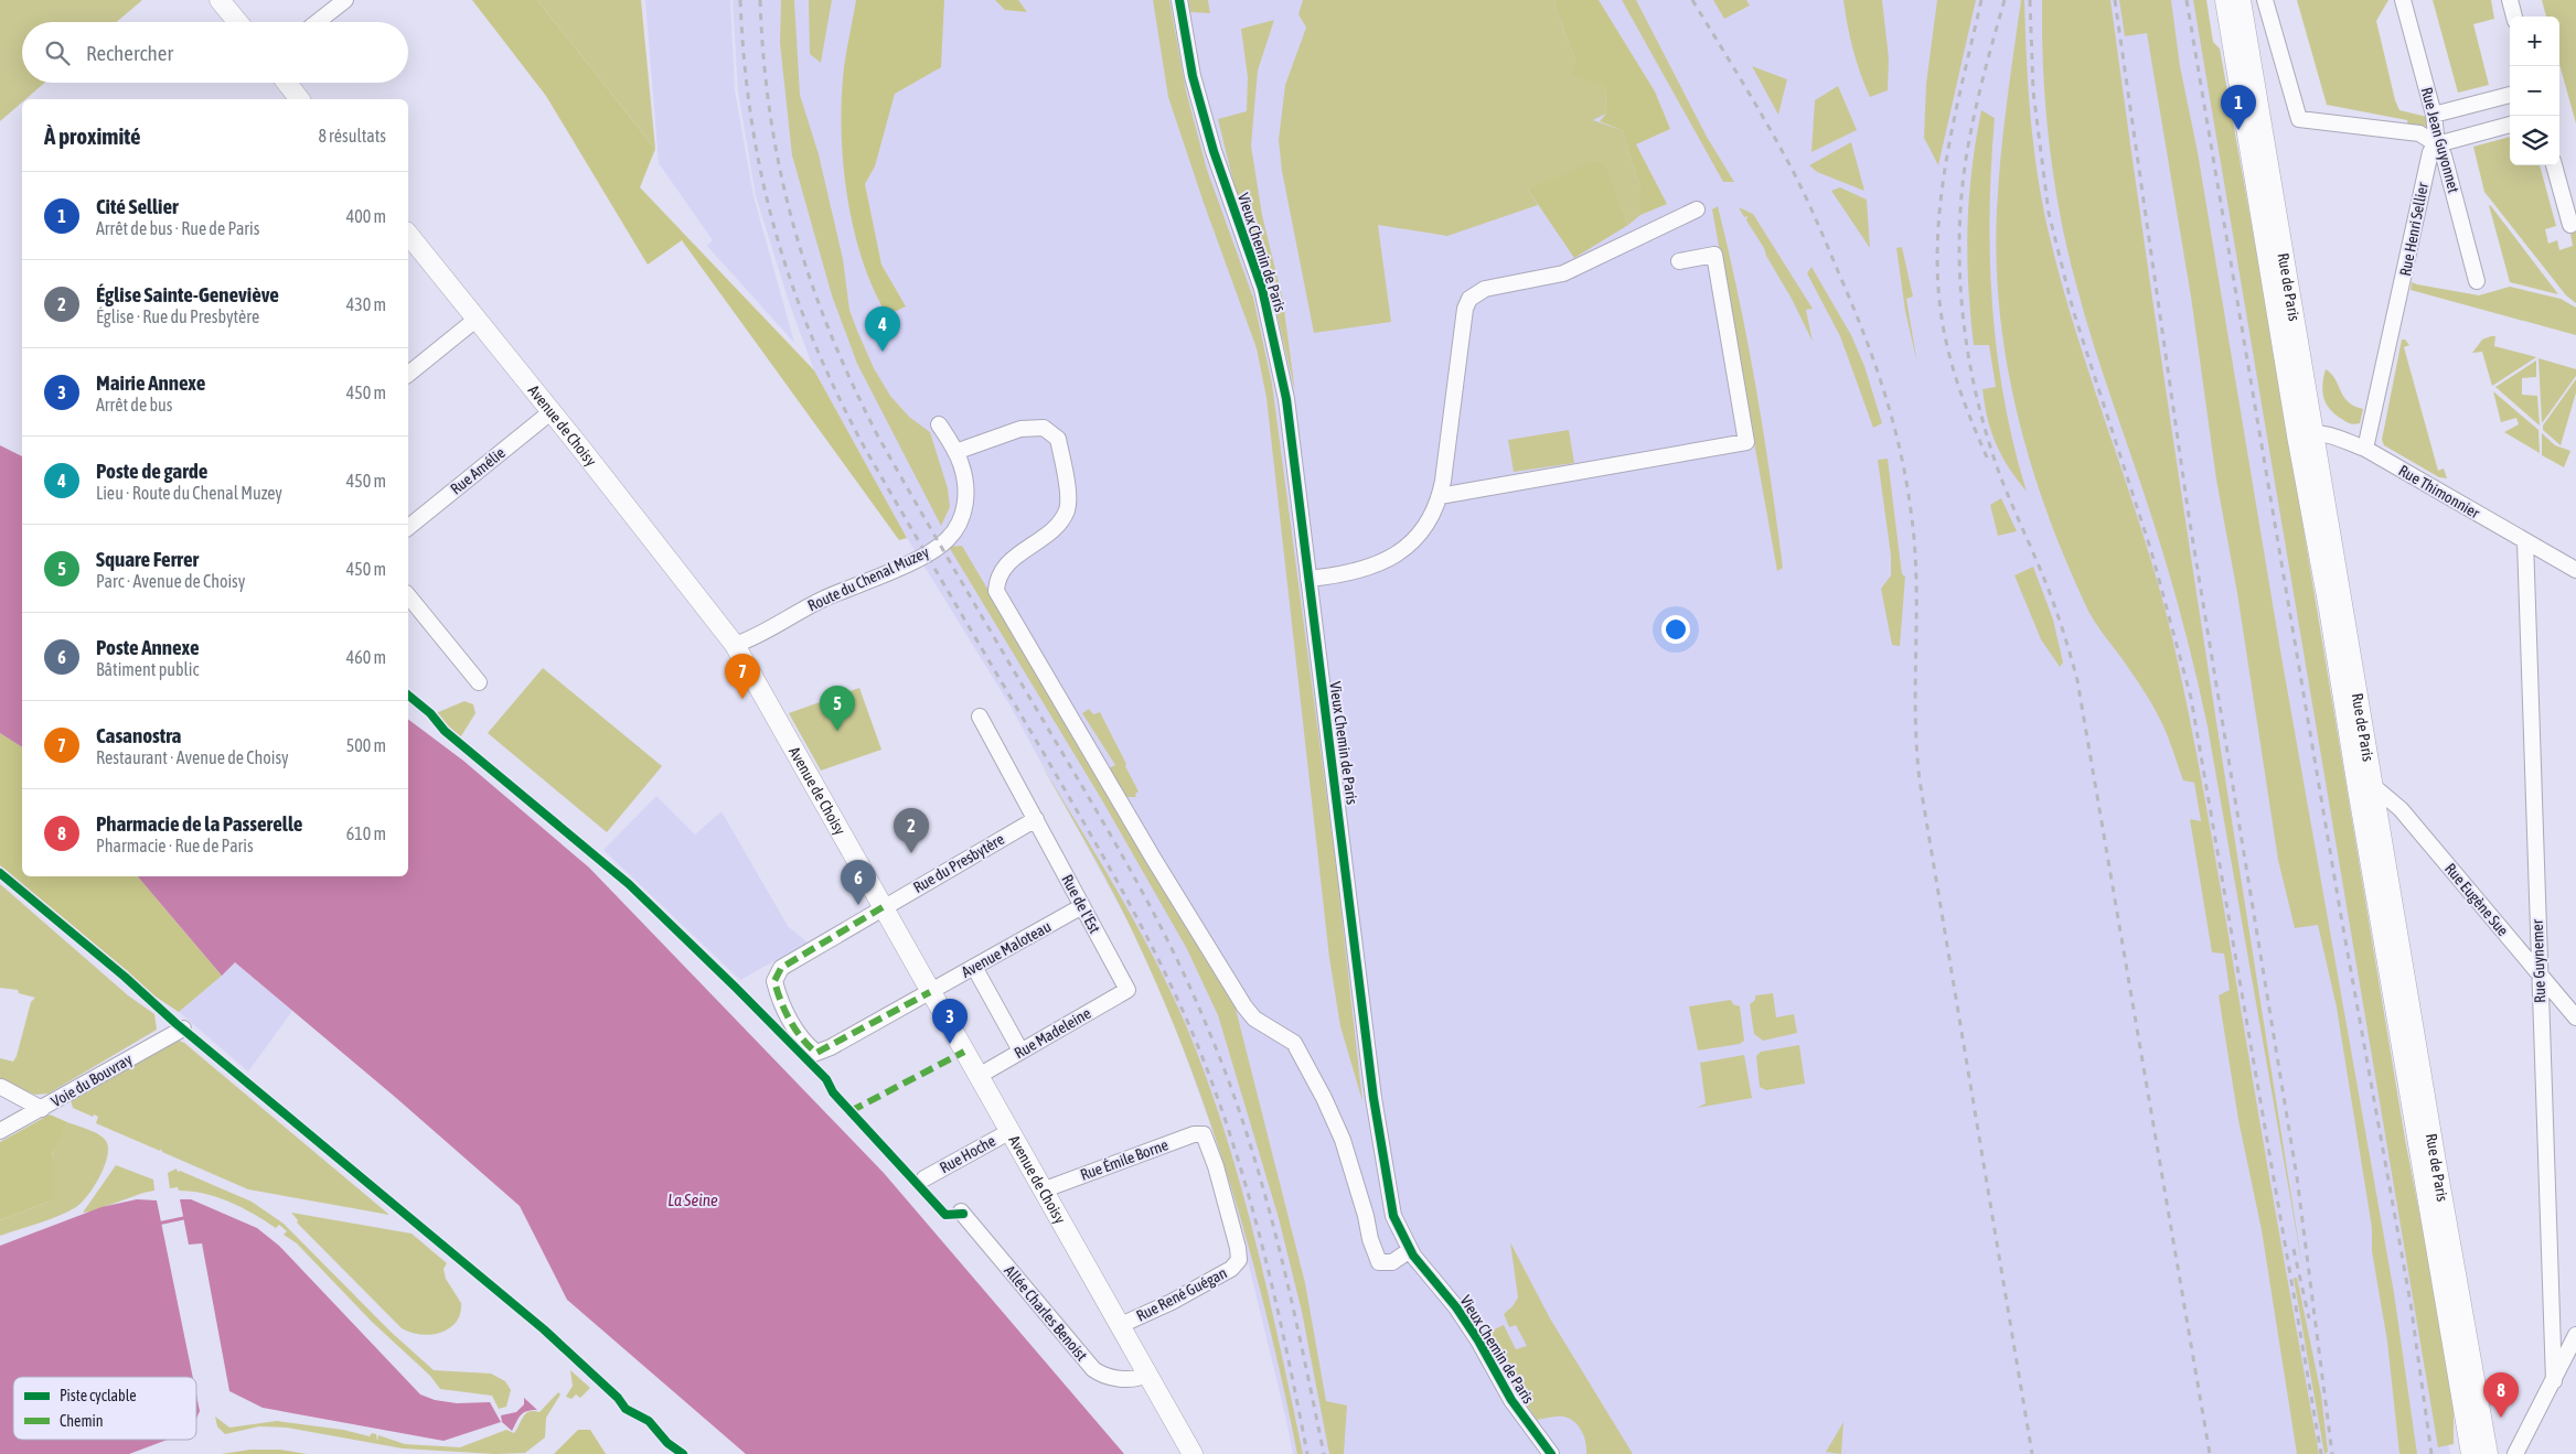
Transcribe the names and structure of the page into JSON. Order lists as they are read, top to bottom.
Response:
{
  "streets": {
    "main road": ["Rue de Paris", "Avenue de Choisy"],
    "street": [
      "Rue Jean Guyonnet",
      "Rue Henri Sellier",
      "Vieux Chemin de Paris",
      "Rue Amélie",
      "Rue Thimonnier",
      "Route du Chenal Muzey",
      "Rue du Presbytère",
      "Rue Eugène Sue",
      "Rue de l'Est",
      "Avenue Maloteau",
      "Rue Guynemer",
      "Rue Madeleine",
      "Voie du Bouvray",
      "Rue Hoche",
      "Rue Émile Borne",
      "Rue René Guégan",
      "Allée Charles Benoist"
    ]
  },
  "crossings": [
    ["Rue Jean Guyonnet", "Rue Henri Sellier"],
    ["Rue Henri Sellier", "Rue Thimonnier"],
    ["Rue de Paris", "Rue Thimonnier"],
    ["Rue de Paris", "Rue Eugène Sue"],
    ["Avenue de Choisy", "Rue Amélie"],
    ["Avenue de Choisy", "Route du Chenal Muzey"],
    ["Avenue de Choisy", "Rue du Presbytère"],
    ["Avenue de Choisy", "Avenue Maloteau"],
    ["Avenue de Choisy", "Rue Madeleine"],
    ["Avenue de Choisy", "Rue Hoche"],
    ["Avenue de Choisy", "Rue Émile Borne"],
    ["Avenue de Choisy", "Rue René Guégan"],
    ["Avenue de Choisy", "Allée Charles Benoist"],
    ["Rue Thimonnier", "Rue Guynemer"],
    ["Rue du Presbytère", "Rue de l'Est"],
    ["Rue du Presbytère", "Avenue Maloteau"],
    ["Rue Eugène Sue", "Rue Guynemer"],
    ["Rue de l'Est", "Avenue Maloteau"],
    ["Rue de l'Est", "Rue Madeleine"],
    ["Rue Émile Borne", "Rue René Guégan"]
  ],
  "water": ["La Seine"],
  "legend": ["Piste cyclable", "Chemin"],
  "page": {
    "map_buttons": ["+", "−"],
    "search": "Rechercher",
    "pins": [
      "1",
      "4",
      "7",
      "5",
      "2",
      "6",
      "3",
      "8"
    ],
    "heading": ["À proximité", "8 résultats"],
    "list": [
      {
        "mark": "1",
        "name": "Cité Sellier",
        "note": "Arrêt de bus · Rue de Paris",
        "value": "400 m"
      },
      {
        "mark": "2",
        "name": "Église Sainte-Geneviève",
        "note": "Église · Rue du Presbytère",
        "value": "430 m"
      },
      {
        "mark": "3",
        "name": "Mairie Annexe",
        "note": "Arrêt de bus",
        "value": "450 m"
      },
      {
        "mark": "4",
        "name": "Poste de garde",
        "note": "Lieu · Route du Chenal Muzey",
        "value": "450 m"
      },
      {
        "mark": "5",
        "name": "Square Ferrer",
        "note": "Parc · Avenue de Choisy",
        "value": "450 m"
      },
      {
        "mark": "6",
        "name": "Poste Annexe",
        "note": "Bâtiment public",
        "value": "460 m"
      },
      {
        "mark": "7",
        "name": "Casanostra",
        "note": "Restaurant · Avenue de Choisy",
        "value": "500 m"
      },
      {
        "mark": "8",
        "name": "Pharmacie de la Passerelle",
        "note": "Pharmacie · Rue de Paris",
        "value": "610 m"
      }
    ]
  }
}
